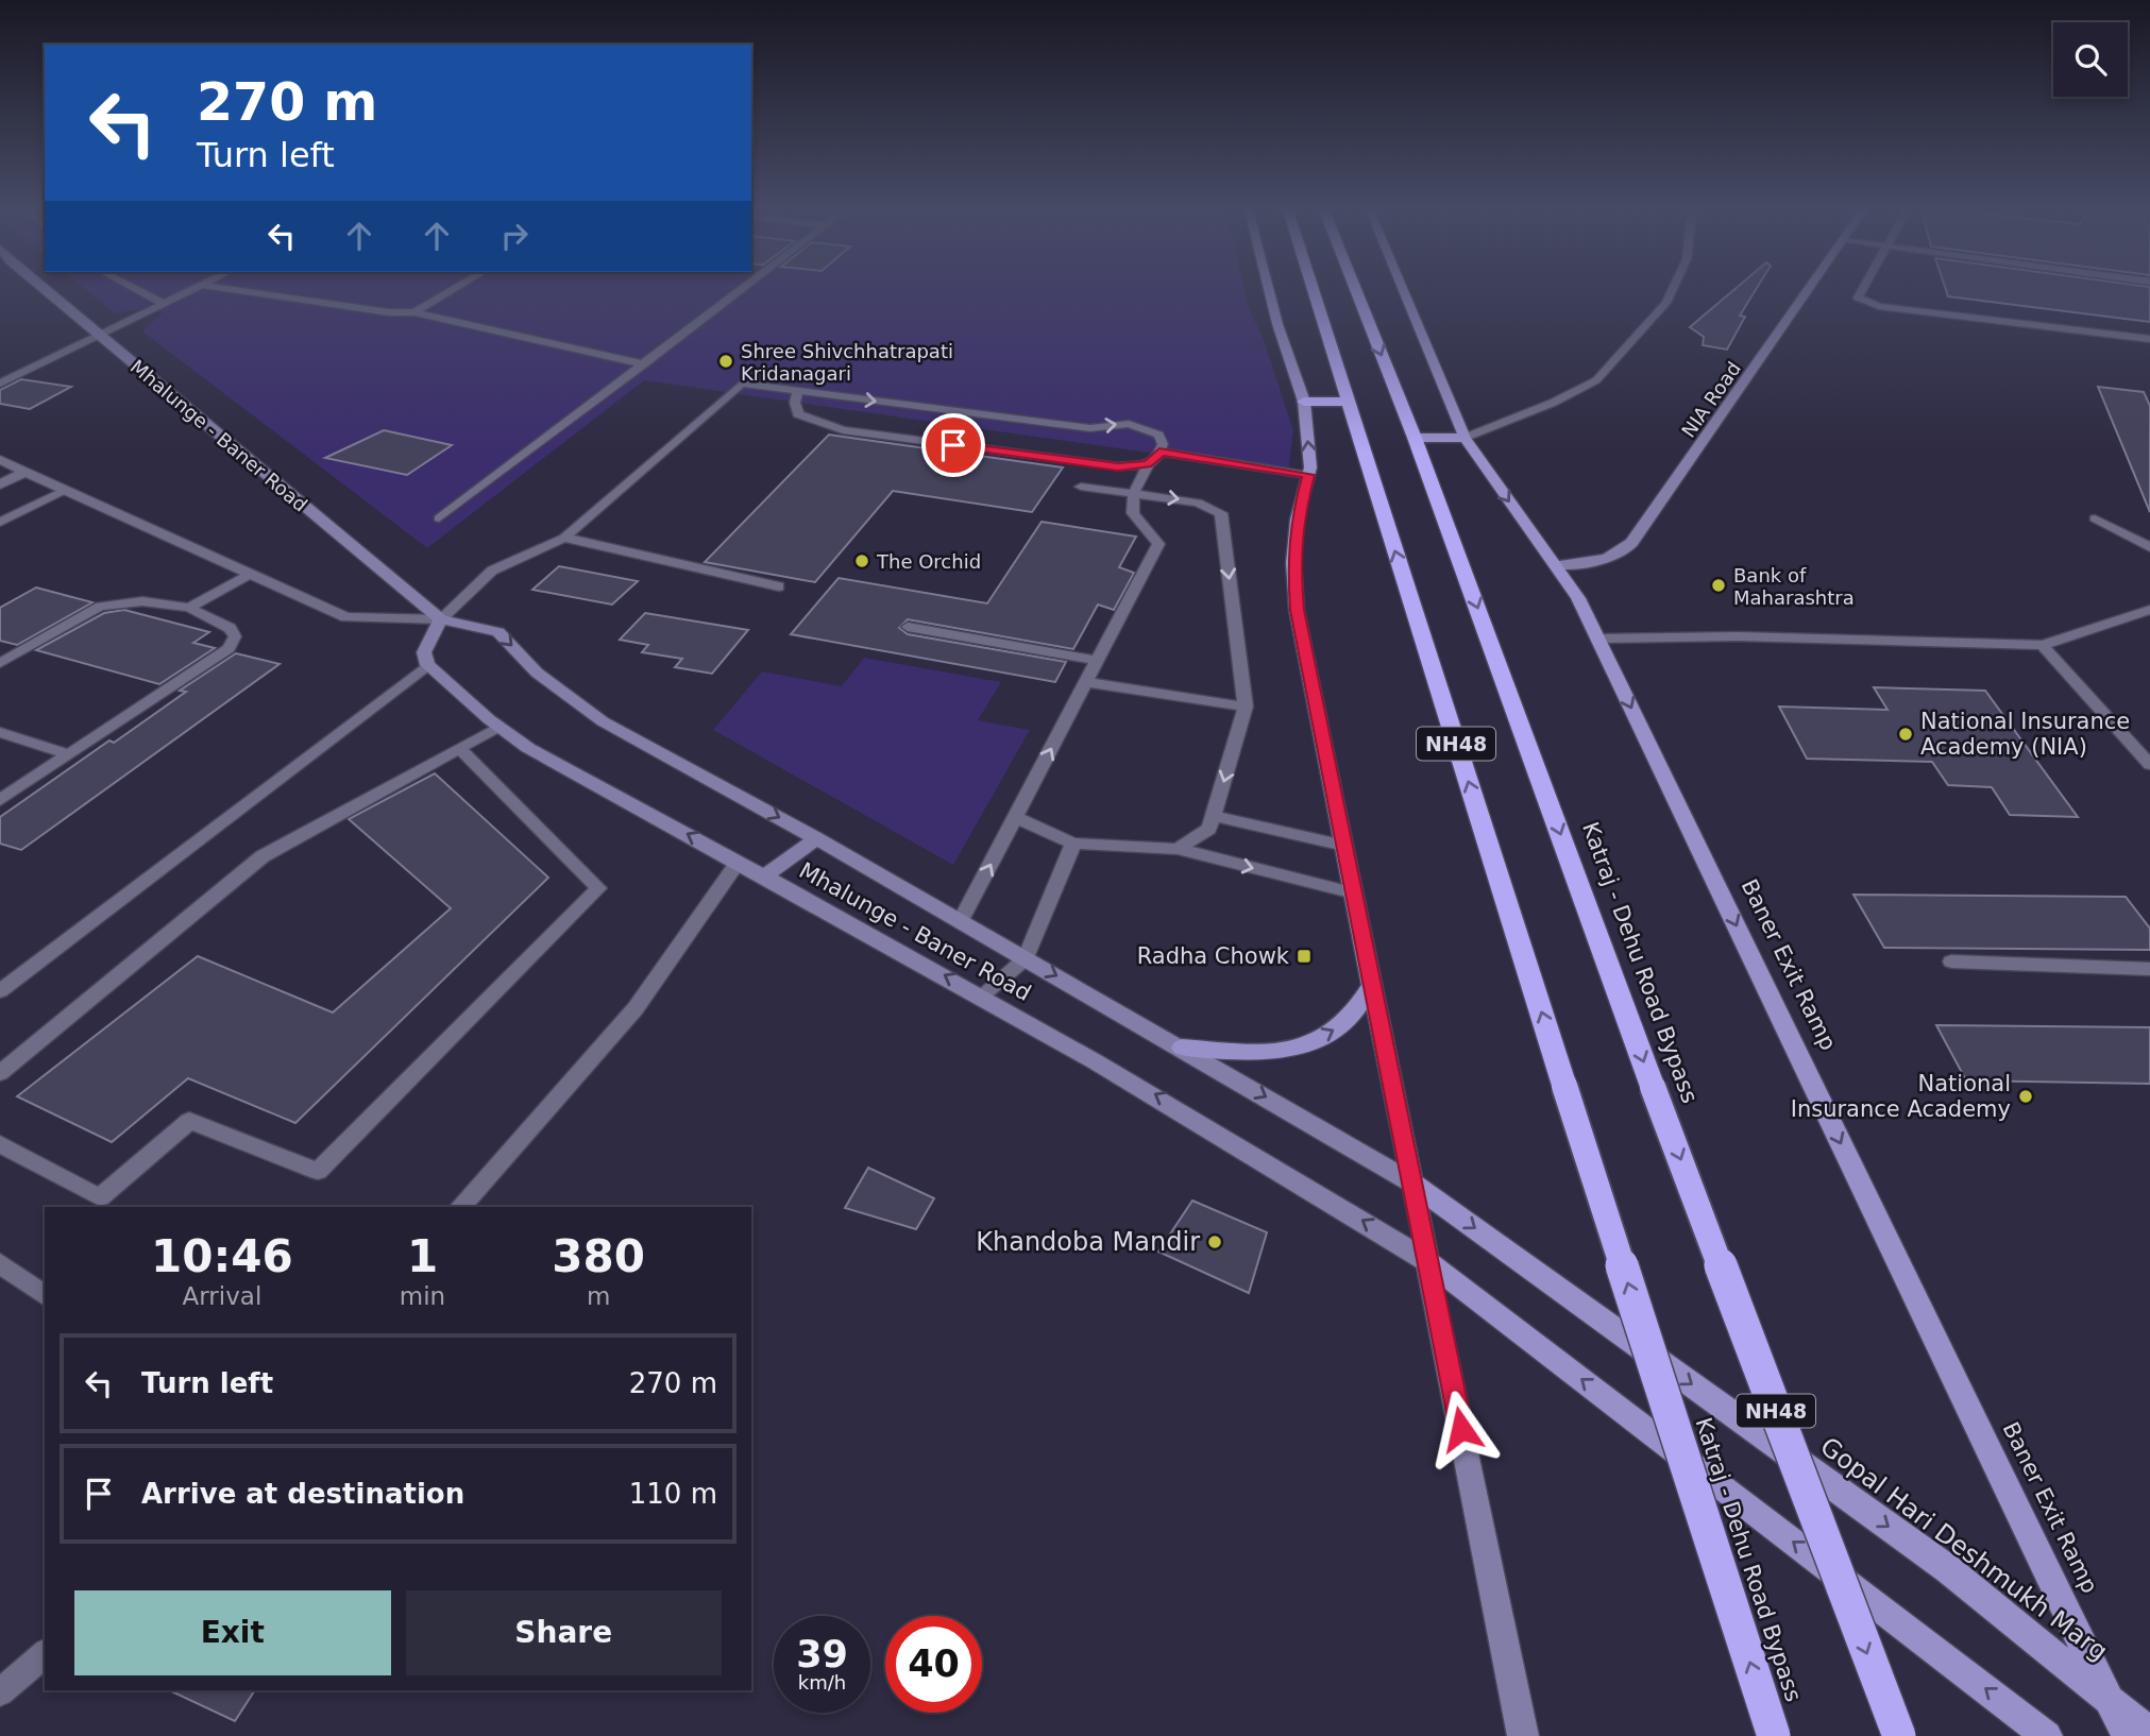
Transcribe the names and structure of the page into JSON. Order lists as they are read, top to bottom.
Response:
{
  "streets": {
    "highway": ["NH48", "Katraj - Dehu Road Bypass"],
    "main road": [
      "NIA Road",
      "Mhalunge - Baner Road",
      "Baner Exit Ramp",
      "Gopal Hari Deshmukh Marg"
    ]
  },
  "crossings": [
    ["NIA Road", "Baner Exit Ramp"],
    ["Mhalunge - Baner Road", "Gopal Hari Deshmukh Marg"],
    ["Baner Exit Ramp", "Gopal Hari Deshmukh Marg"]
  ],
  "one_way": ["Baner Exit Ramp"],
  "places": {
    "other": [
      "Shree Shivchhatrapati Kridanagari",
      "The Orchid",
      "Bank of Maharashtra",
      "National Insurance Academy (NIA)",
      "National Insurance Academy",
      "Khandoba Mandir"
    ],
    "transit": ["Radha Chowk"]
  },
  "page": {
    "turn": ["270 m", "Turn left"],
    "eta": [
      "10:46",
      "Arrival",
      "1",
      "min",
      "380",
      "m"
    ],
    "list": [
      {
        "name": "Turn left",
        "value": "270 m"
      },
      {
        "name": "Arrive at destination",
        "value": "110 m"
      }
    ],
    "buttons": ["Exit", "Share"],
    "speed": "39 km/h",
    "limit": "40"
  }
}
